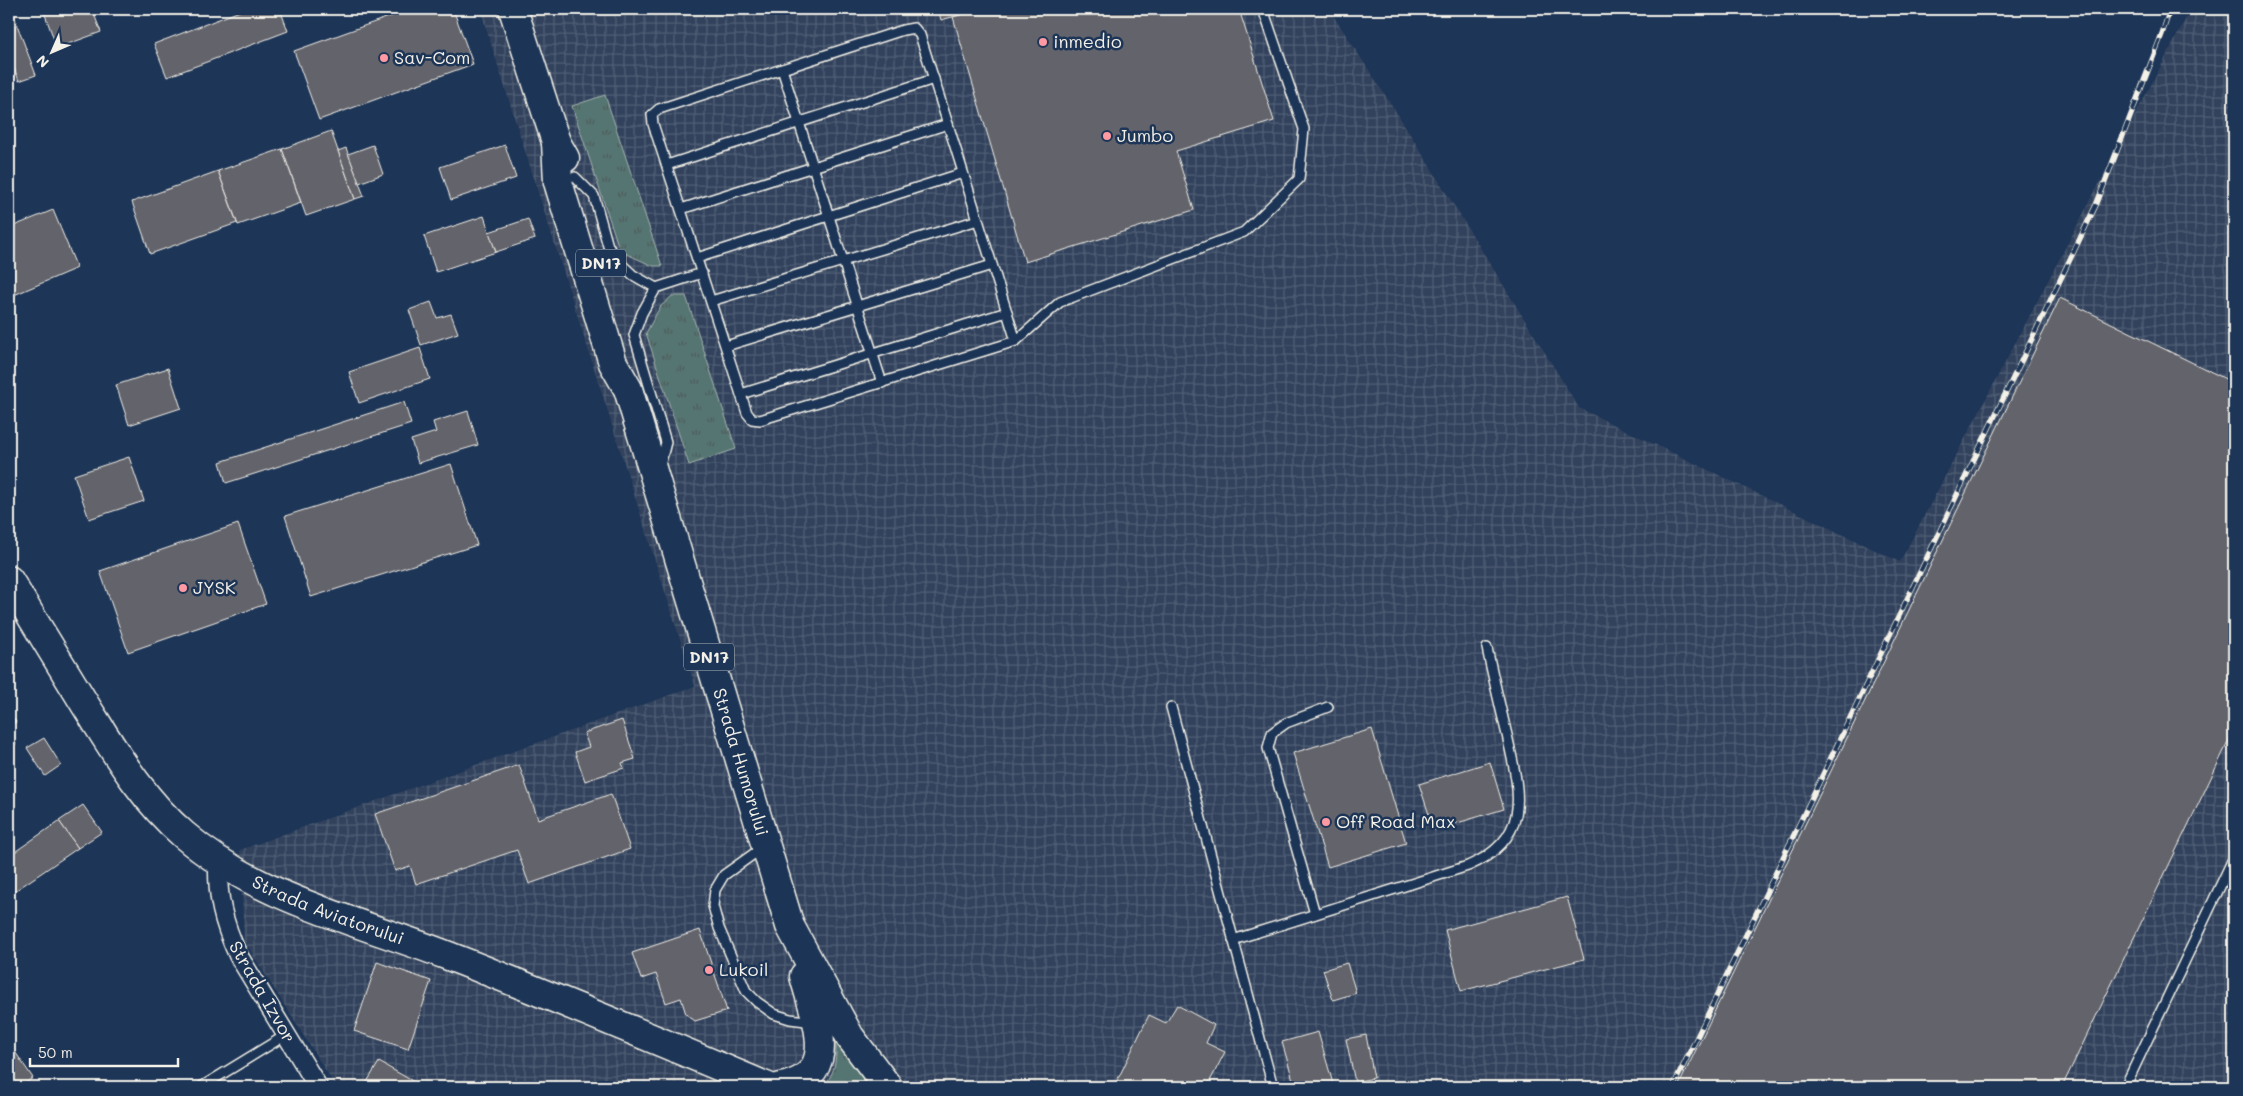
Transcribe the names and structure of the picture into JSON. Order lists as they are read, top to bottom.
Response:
{
  "streets": {
    "main road": ["DN17", "Strada Humorului", "Strada Aviatorului"],
    "street": ["Strada Izvor"]
  },
  "crossings": [
    ["Strada Aviatorului", "Strada Izvor"]
  ],
  "places": [
    "inmedio",
    "Sav-Com",
    "Jumbo",
    "JYSK",
    "Off Road Max",
    "Lukoil"
  ],
  "scale_bar": "50 m",
  "north": "bottom left"
}
